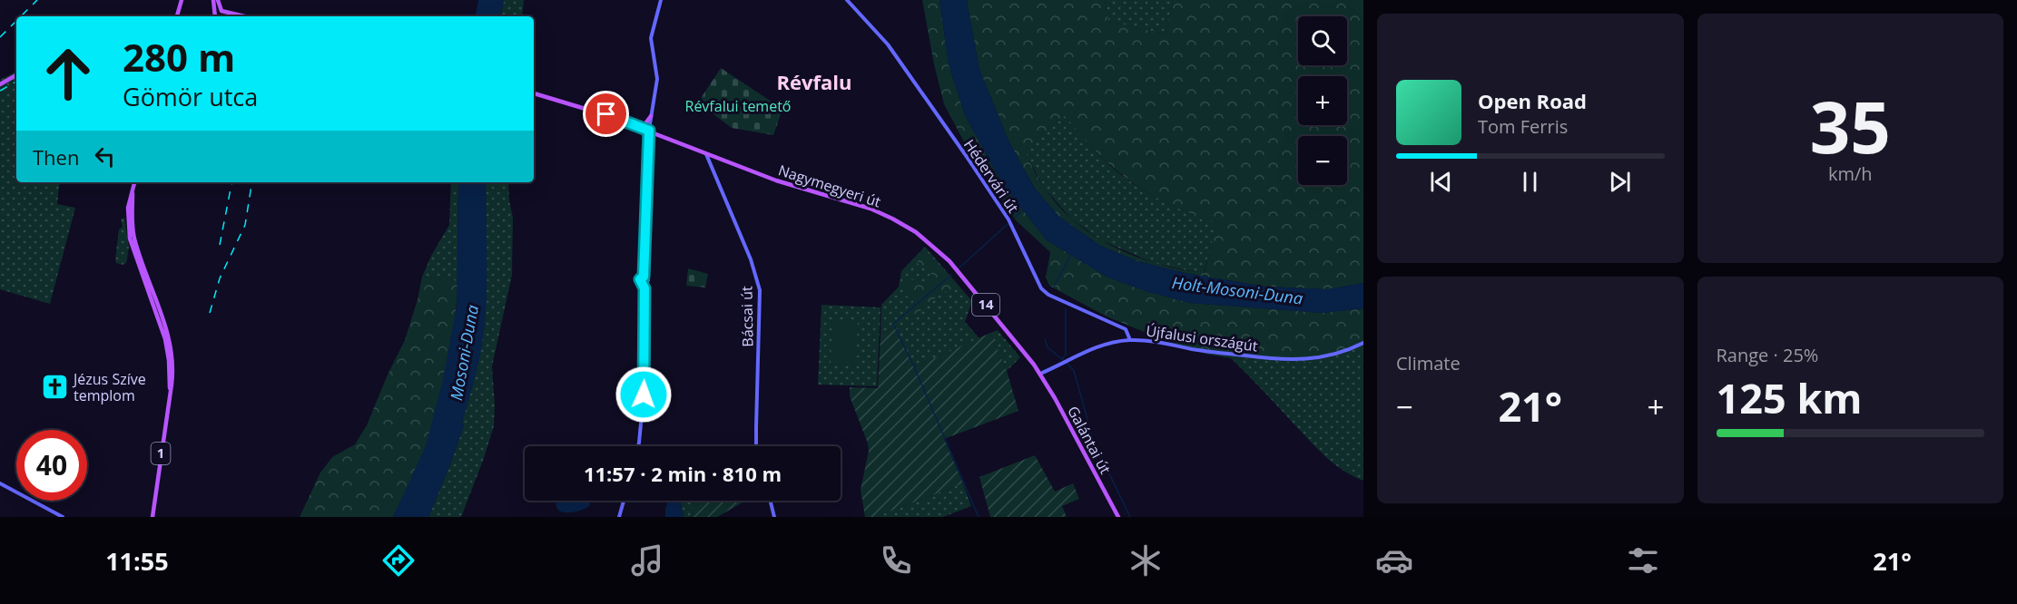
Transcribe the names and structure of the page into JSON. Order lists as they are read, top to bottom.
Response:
{
  "streets": {
    "main road": [
      "Nagymegyeri út",
      "14",
      "Galántai út",
      "1"
    ],
    "street": ["Hédervári út", "Bácsai út", "Újfalusi országút"]
  },
  "crossings": [
    ["Hédervári út", "Újfalusi országút"],
    ["Nagymegyeri út", "Bácsai út"],
    ["Nagymegyeri út", "Újfalusi országút"],
    ["Nagymegyeri út", "Galántai út"],
    ["Újfalusi országút", "Galántai út"]
  ],
  "districts": ["Révfalu"],
  "water": ["Holt-Mosoni-Duna", "Mosoni-Duna"],
  "parks": ["Révfalui temető"],
  "places": {
    "church": ["Jézus Szíve templom"]
  },
  "page": {
    "tile": [
      ["35", "km/h"],
      "Climate",
      ["Range · 25%", "125 km"]
    ],
    "map_buttons": ["+", "−"],
    "turn": ["280 m", "Gömör utca"],
    "song": ["Open Road", "Tom Ferris"],
    "then": "Then",
    "heat": ["−", "21°", "+"],
    "limit": "40",
    "trip": "11:57 · 2 min · 810 m",
    "tabs": ["11:55", "21°"]
  }
}
